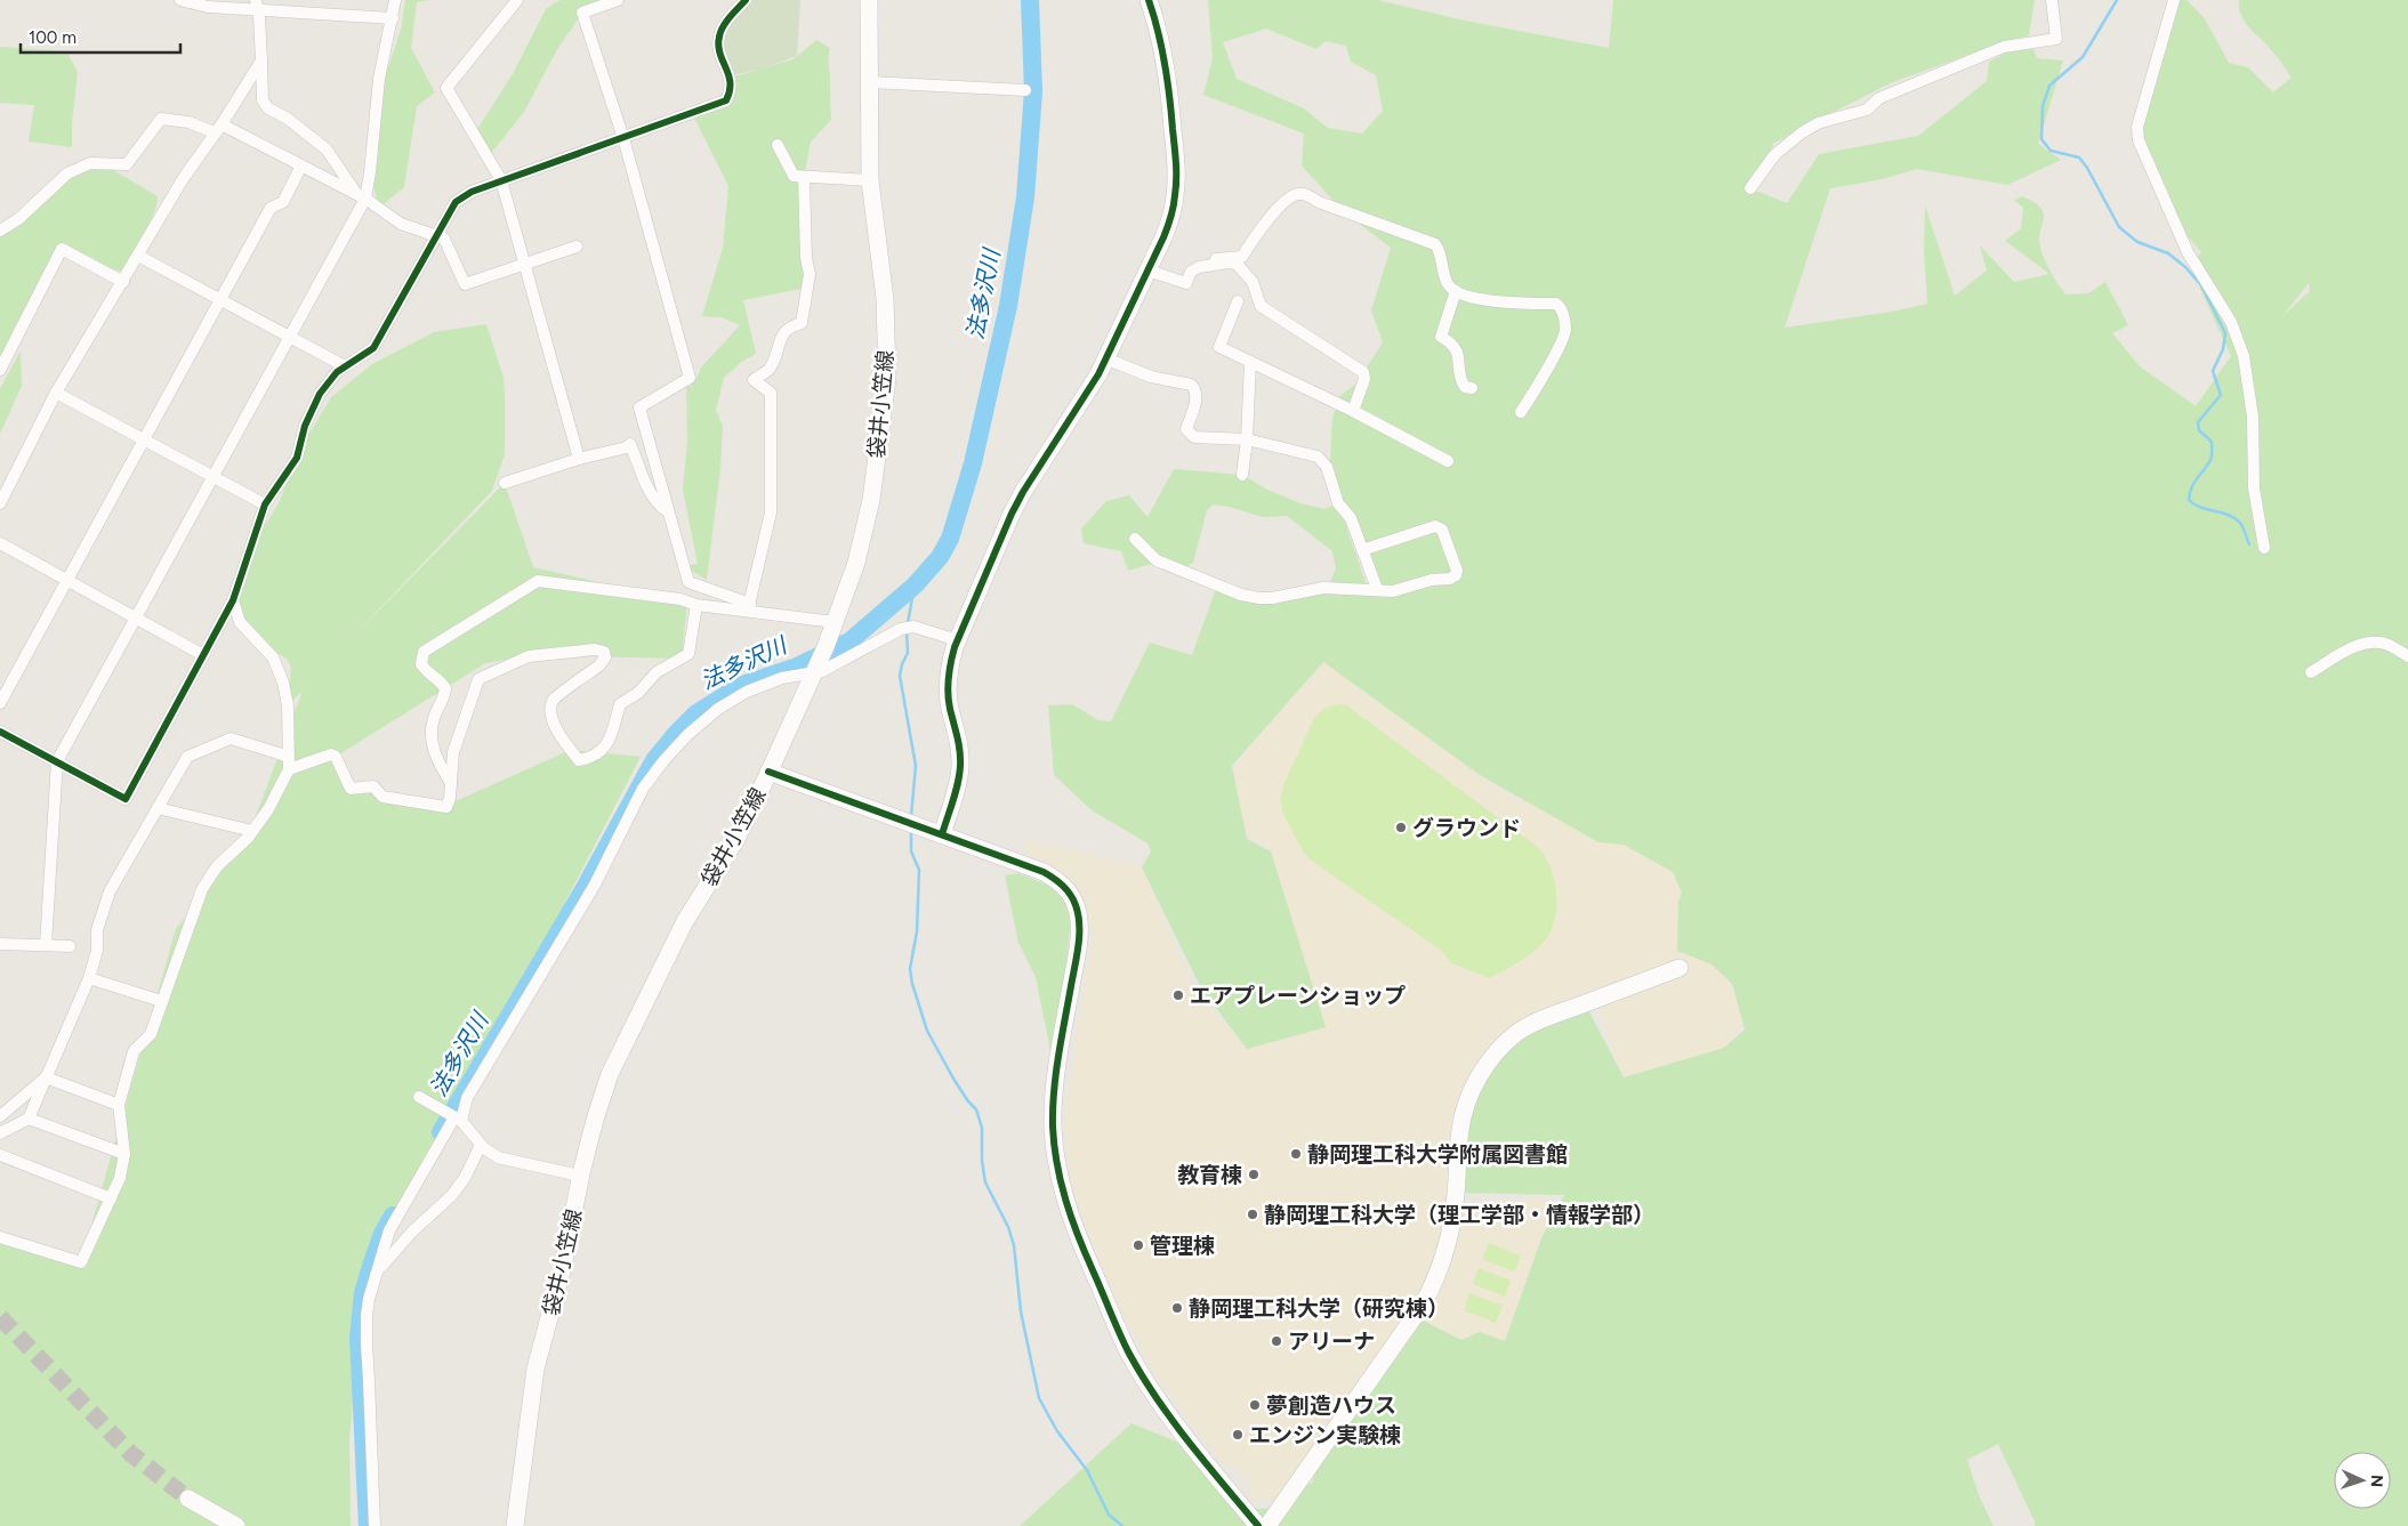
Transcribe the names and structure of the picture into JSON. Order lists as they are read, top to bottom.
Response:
{
  "streets": {
    "street": ["袋井小笠線"]
  },
  "water": ["法多沢川"],
  "places": [
    "グラウンド",
    "エアプレーンショップ",
    "静岡理工科大学附属図書館",
    "教育棟",
    "静岡理工科大学（理工学部・情報学部）",
    "管理棟",
    "静岡理工科大学（研究棟）",
    "アリーナ",
    "夢創造ハウス",
    "エンジン実験棟"
  ],
  "scale_bar": "100 m",
  "north": "right"
}
